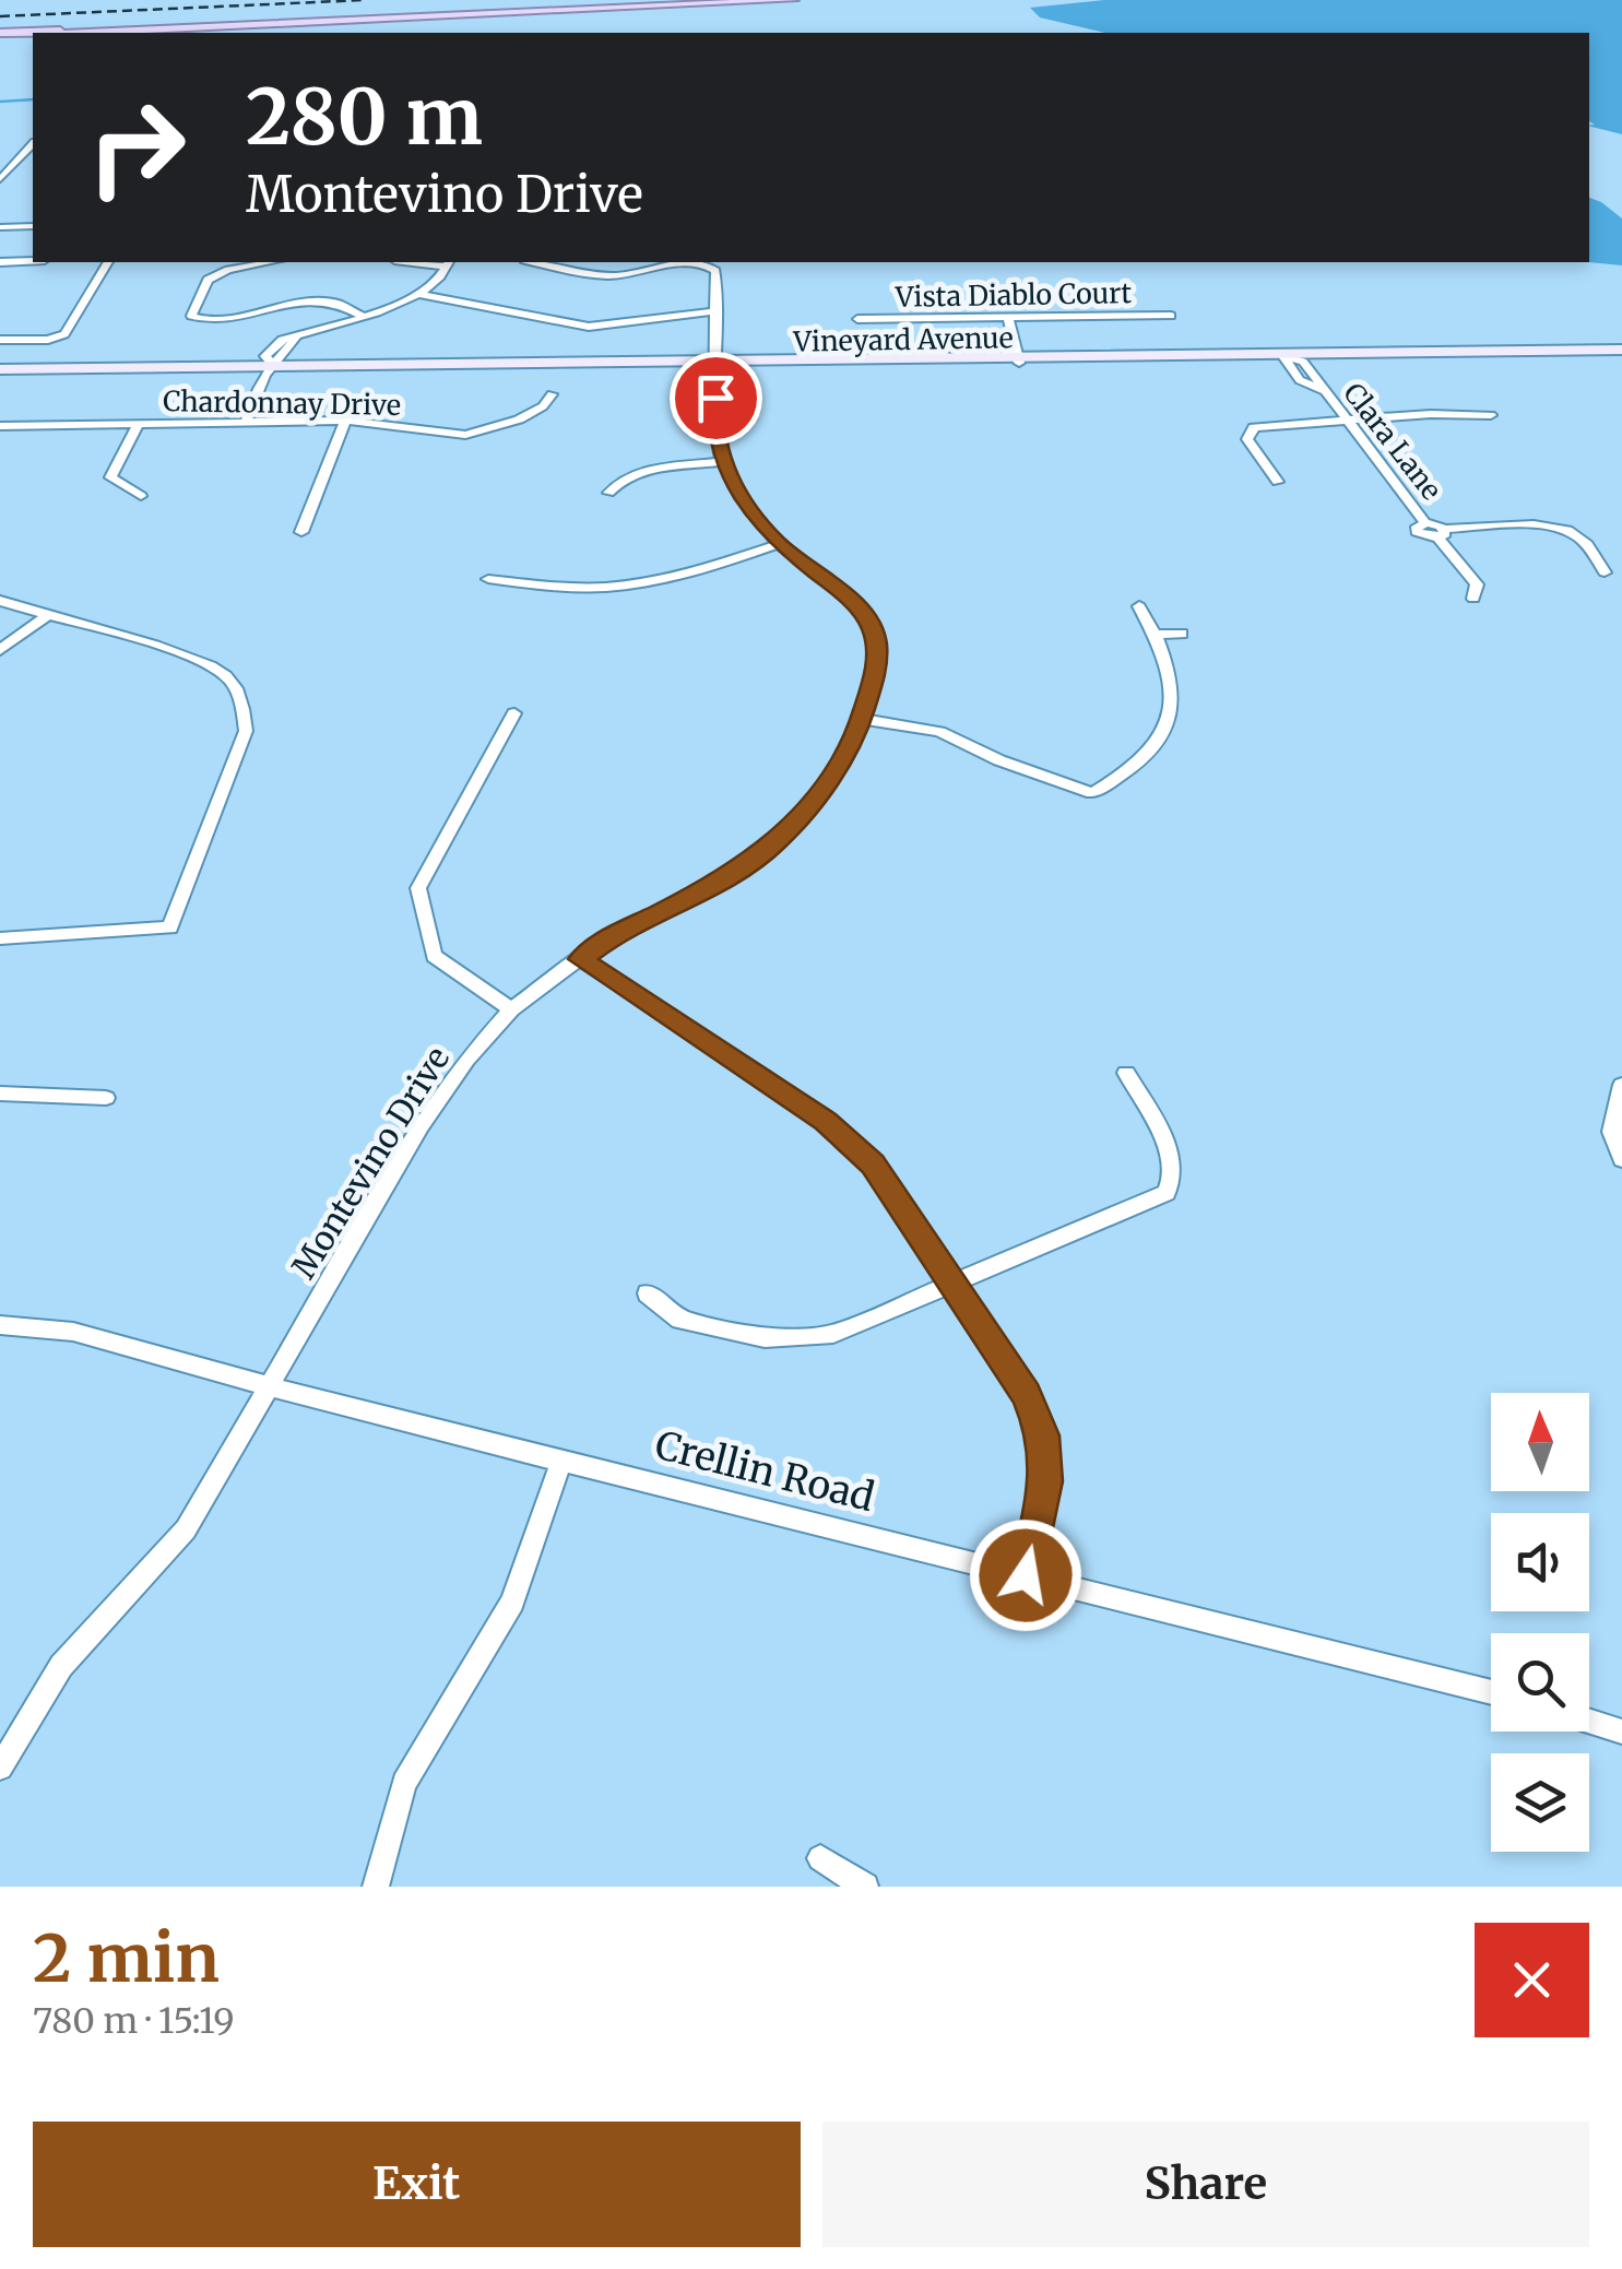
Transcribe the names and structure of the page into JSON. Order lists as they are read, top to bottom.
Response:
{
  "streets": {
    "street": [
      "Vista Diablo Court",
      "Vineyard Avenue",
      "Chardonnay Drive",
      "Clara Lane",
      "Montevino Drive",
      "Crellin Road"
    ]
  },
  "crossings": [
    ["Vineyard Avenue", "Clara Lane"],
    ["Vineyard Avenue", "Montevino Drive"],
    ["Montevino Drive", "Crellin Road"]
  ],
  "north": "top",
  "page": {
    "turn": ["280 m", "Montevino Drive"],
    "heading": ["2 min", "780 m · 15:19"],
    "buttons": ["Exit", "Share"]
  }
}
